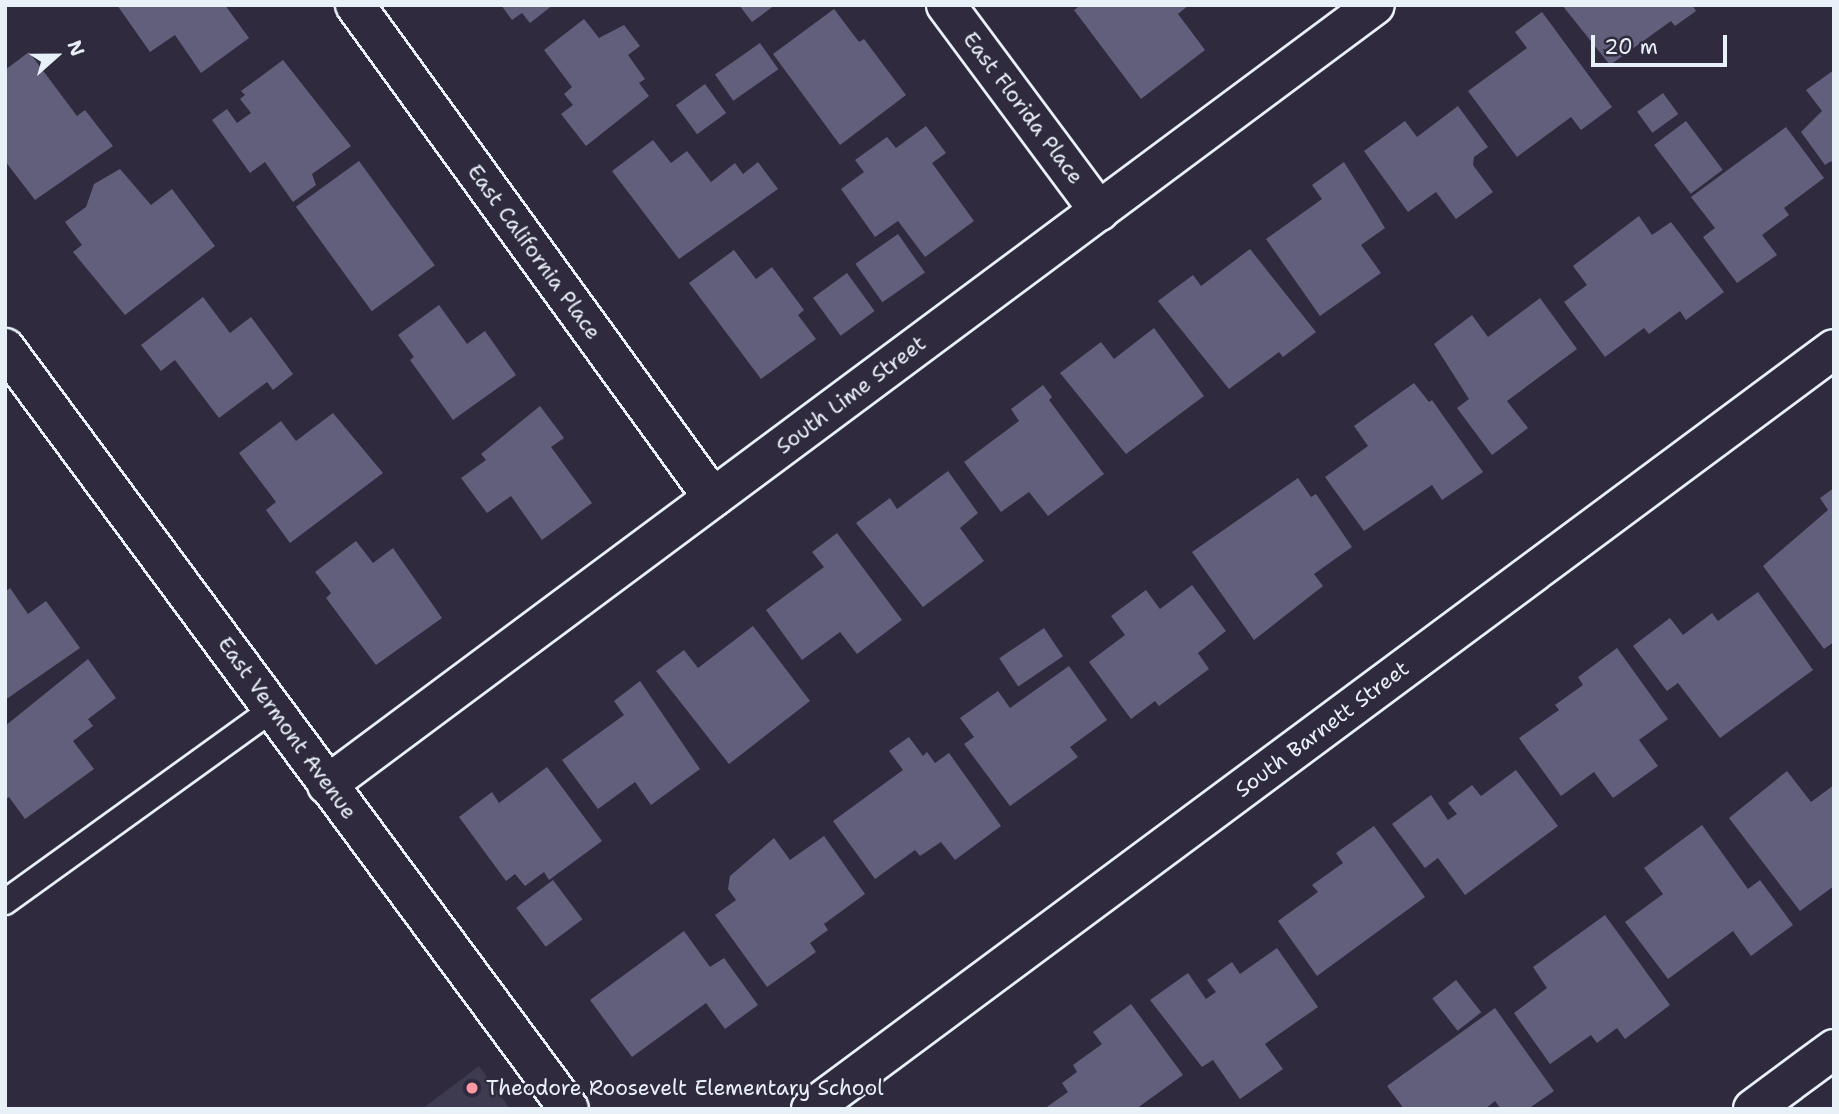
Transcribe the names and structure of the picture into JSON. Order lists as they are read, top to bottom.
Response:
{
  "streets": {
    "street": [
      "East Florida Place",
      "East California Place",
      "South Lime Street",
      "East Vermont Avenue",
      "South Barnett Street"
    ]
  },
  "crossings": [
    ["East Florida Place", "South Lime Street"],
    ["East California Place", "South Lime Street"],
    ["South Lime Street", "East Vermont Avenue"]
  ],
  "places": ["Theodore Roosevelt Elementary School"],
  "scale_bar": "20 m",
  "north": "right"
}
